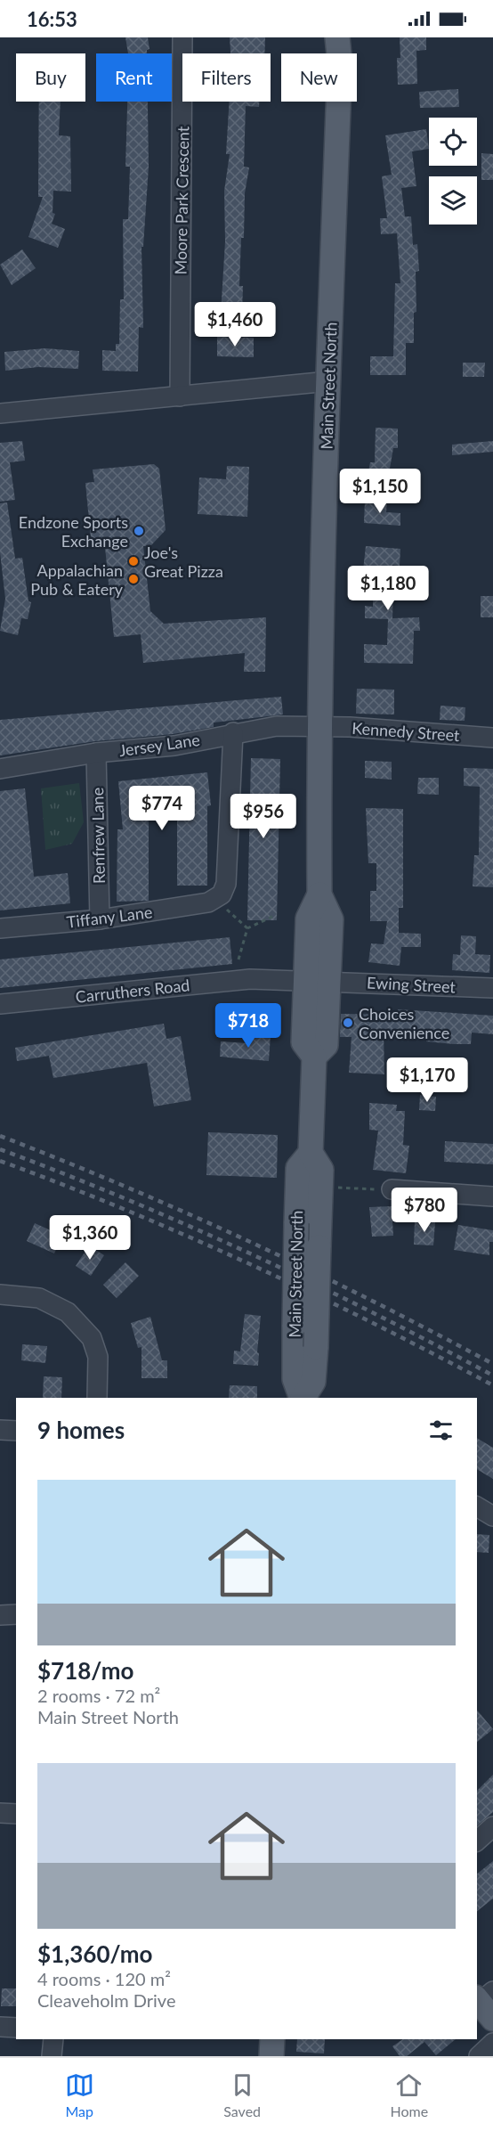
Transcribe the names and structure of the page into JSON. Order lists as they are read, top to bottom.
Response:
{
  "streets": {
    "main road": ["Main Street North"],
    "street": [
      "Moore Park Crescent",
      "Kennedy Street",
      "Jersey Lane",
      "Renfrew Lane",
      "Tiffany Lane",
      "Ewing Street",
      "Carruthers Road"
    ]
  },
  "crossings": [
    ["Main Street North", "Kennedy Street"],
    ["Main Street North", "Jersey Lane"],
    ["Main Street North", "Ewing Street"],
    ["Main Street North", "Carruthers Road"],
    ["Kennedy Street", "Jersey Lane"],
    ["Jersey Lane", "Renfrew Lane"],
    ["Renfrew Lane", "Tiffany Lane"],
    ["Ewing Street", "Carruthers Road"]
  ],
  "places": [
    "Endzone Sports Exchange",
    "Joe's Great Pizza",
    "Appalachian Pub & Eatery",
    "Choices Convenience"
  ],
  "page": {
    "status": "16:53",
    "chip": [
      "Buy",
      "Rent",
      "Filters",
      "New"
    ],
    "price": [
      "$1,460",
      "$1,150",
      "$1,180",
      "$774",
      "$956",
      "$718",
      "$1,170",
      "$780",
      "$1,360"
    ],
    "heading": "9 homes",
    "list": [
      {
        "name": "$718/mo",
        "note": "2 rooms · 72 m² · Main Street North"
      },
      {
        "name": "$1,360/mo",
        "note": "4 rooms · 120 m² · Cleaveholm Drive"
      }
    ],
    "tabs": ["Map", "Saved", "Home"]
  }
}
